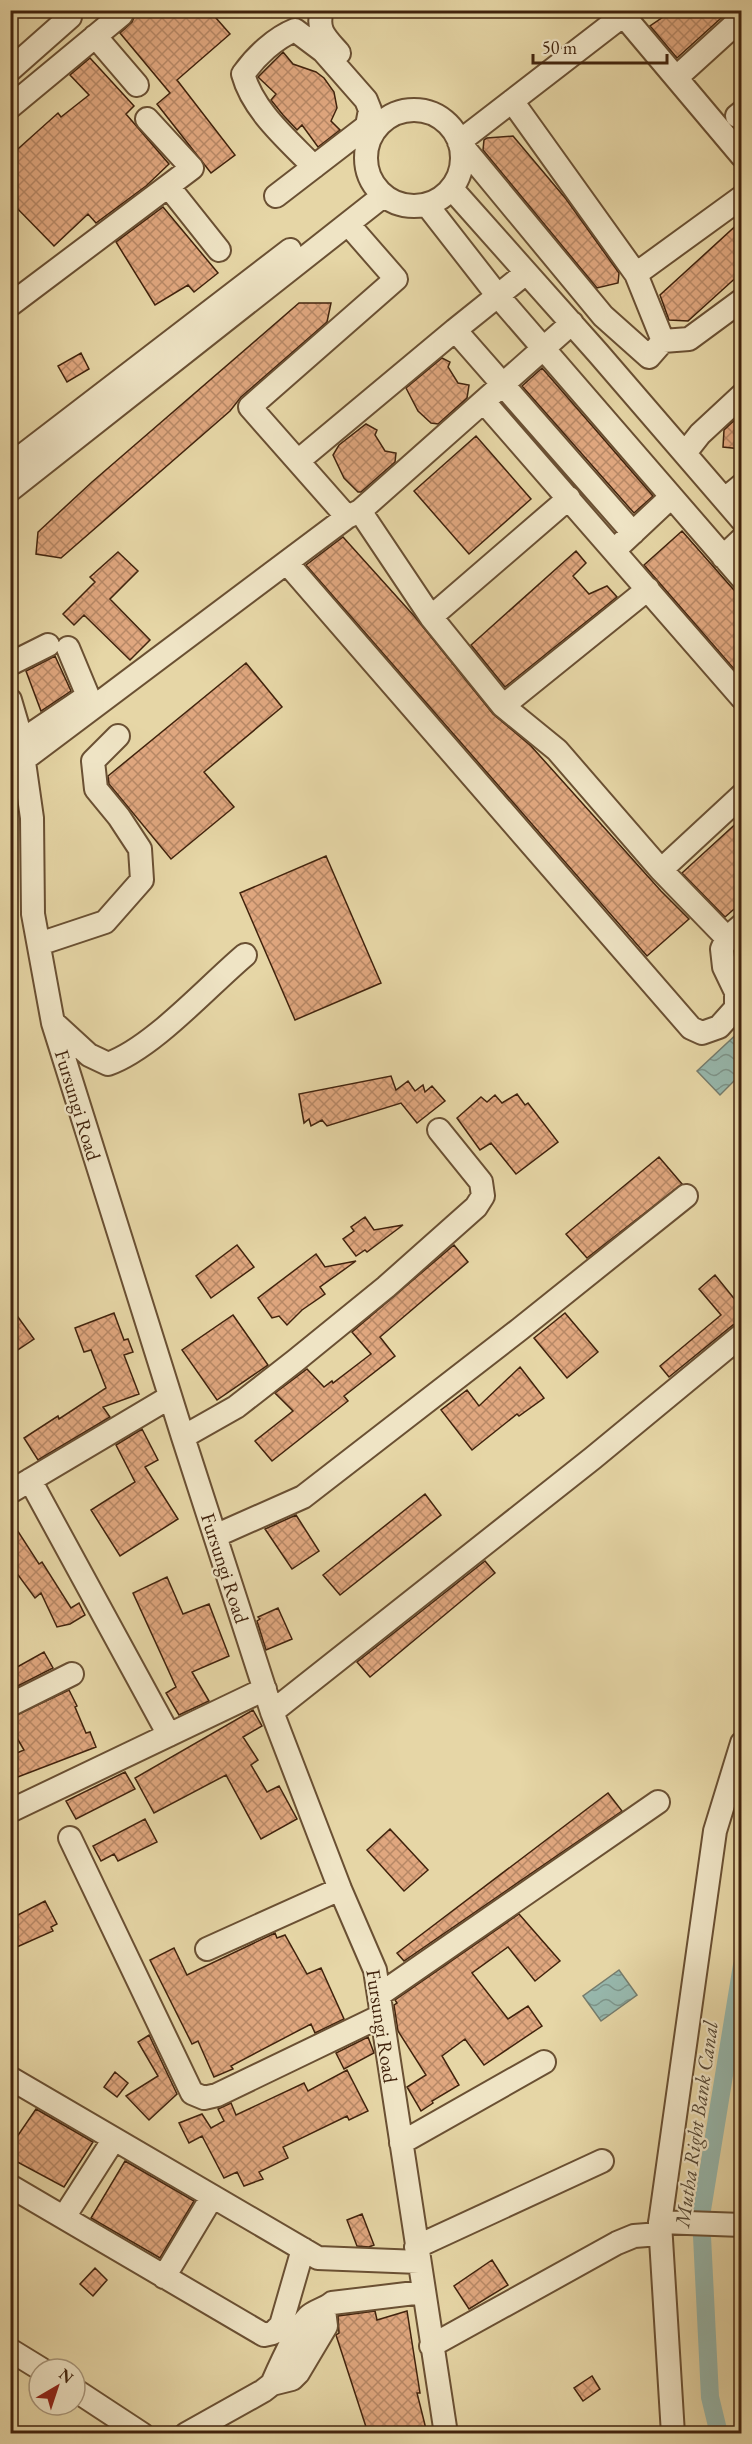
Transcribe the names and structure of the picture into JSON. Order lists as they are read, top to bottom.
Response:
{
  "streets": {
    "street": ["Fursungi Road"]
  },
  "water": ["Mutha Right Bank Canal"],
  "scale_bar": "50 m",
  "north": "top right"
}
